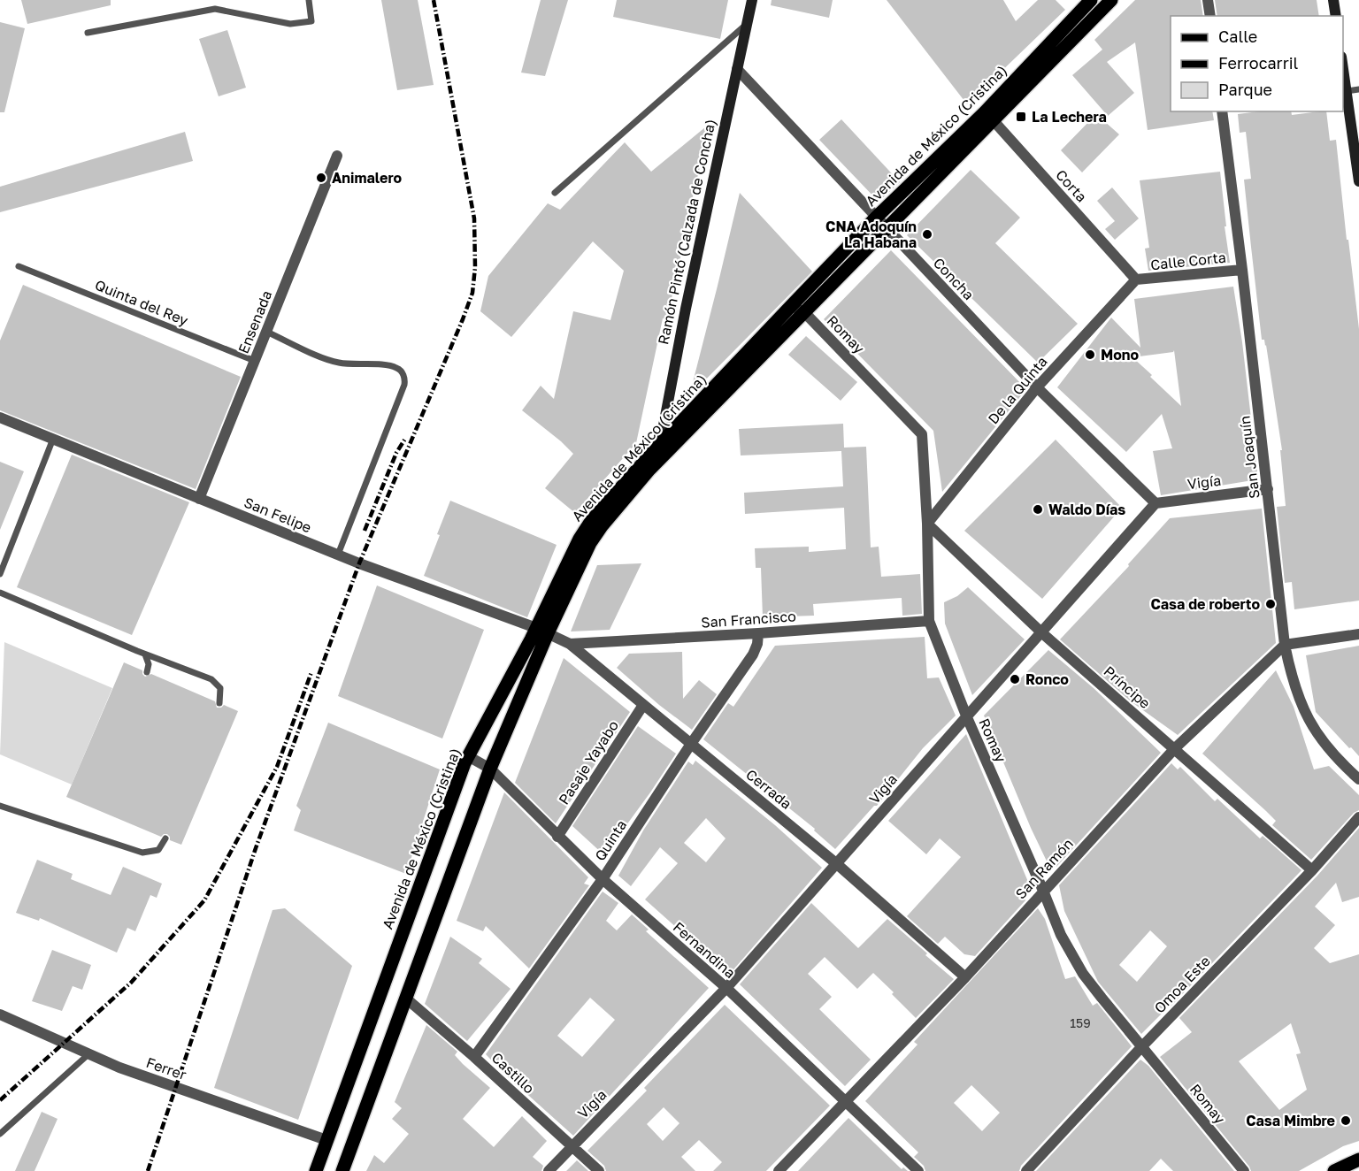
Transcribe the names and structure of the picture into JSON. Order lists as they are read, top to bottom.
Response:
{
  "streets": {
    "main road": ["Avenida de México (Cristina)", "Ramón Pintó (Calzada de Concha)"],
    "street": [
      "Corta",
      "Calle Corta",
      "Concha",
      "Ensenada",
      "Romay",
      "De la Quinta",
      "San Joaquín",
      "Vigía",
      "San Felipe",
      "San Francisco",
      "Príncipe",
      "Pasaje Yayabo",
      "Cerrada",
      "Quinta",
      "San Ramón",
      "Fernandina",
      "Omoa Este",
      "Ferrer",
      "Castillo"
    ],
    "lane": ["Quinta del Rey"]
  },
  "crossings": [
    ["Avenida de México (Cristina)", "Corta"],
    ["Avenida de México (Cristina)", "Ramón Pintó (Calzada de Concha)"],
    ["Avenida de México (Cristina)", "Concha"],
    ["Avenida de México (Cristina)", "Romay"],
    ["Avenida de México (Cristina)", "San Felipe"],
    ["Avenida de México (Cristina)", "Cerrada"],
    ["Avenida de México (Cristina)", "Fernandina"],
    ["Avenida de México (Cristina)", "Ferrer"],
    ["Avenida de México (Cristina)", "Castillo"],
    ["Corta", "Calle Corta"],
    ["Corta", "De la Quinta"],
    ["Ramón Pintó (Calzada de Concha)", "Concha"],
    ["Calle Corta", "De la Quinta"],
    ["Calle Corta", "San Joaquín"],
    ["Concha", "De la Quinta"],
    ["Concha", "Vigía"],
    ["Quinta del Rey", "Ensenada"],
    ["Ensenada", "San Felipe"],
    ["Romay", "De la Quinta"],
    ["Romay", "Vigía"],
    ["Romay", "San Francisco"],
    ["Romay", "Príncipe"],
    ["Romay", "San Ramón"],
    ["Romay", "Omoa Este"],
    ["De la Quinta", "Príncipe"],
    ["San Joaquín", "Vigía"],
    ["San Joaquín", "San Ramón"],
    ["Vigía", "Príncipe"],
    ["Vigía", "Cerrada"],
    ["Vigía", "Fernandina"],
    ["Vigía", "Castillo"],
    ["San Felipe", "Cerrada"],
    ["San Francisco", "Cerrada"],
    ["San Francisco", "Quinta"],
    ["Príncipe", "San Ramón"],
    ["Príncipe", "Omoa Este"],
    ["Pasaje Yayabo", "Cerrada"],
    ["Pasaje Yayabo", "Fernandina"],
    ["Cerrada", "Quinta"],
    ["Cerrada", "San Ramón"],
    ["Quinta", "Fernandina"],
    ["Quinta", "Castillo"],
    ["San Ramón", "Fernandina"]
  ],
  "places": {
    "transit": ["La Lechera"],
    "other": [
      "Animalero",
      "CNA Adoquín La Habana",
      "Mono",
      "Waldo Días",
      "Casa de roberto",
      "Ronco",
      "Casa Mimbre"
    ]
  },
  "house_numbers": ["159"],
  "legend": ["Calle", "Ferrocarril", "Parque"]
}
